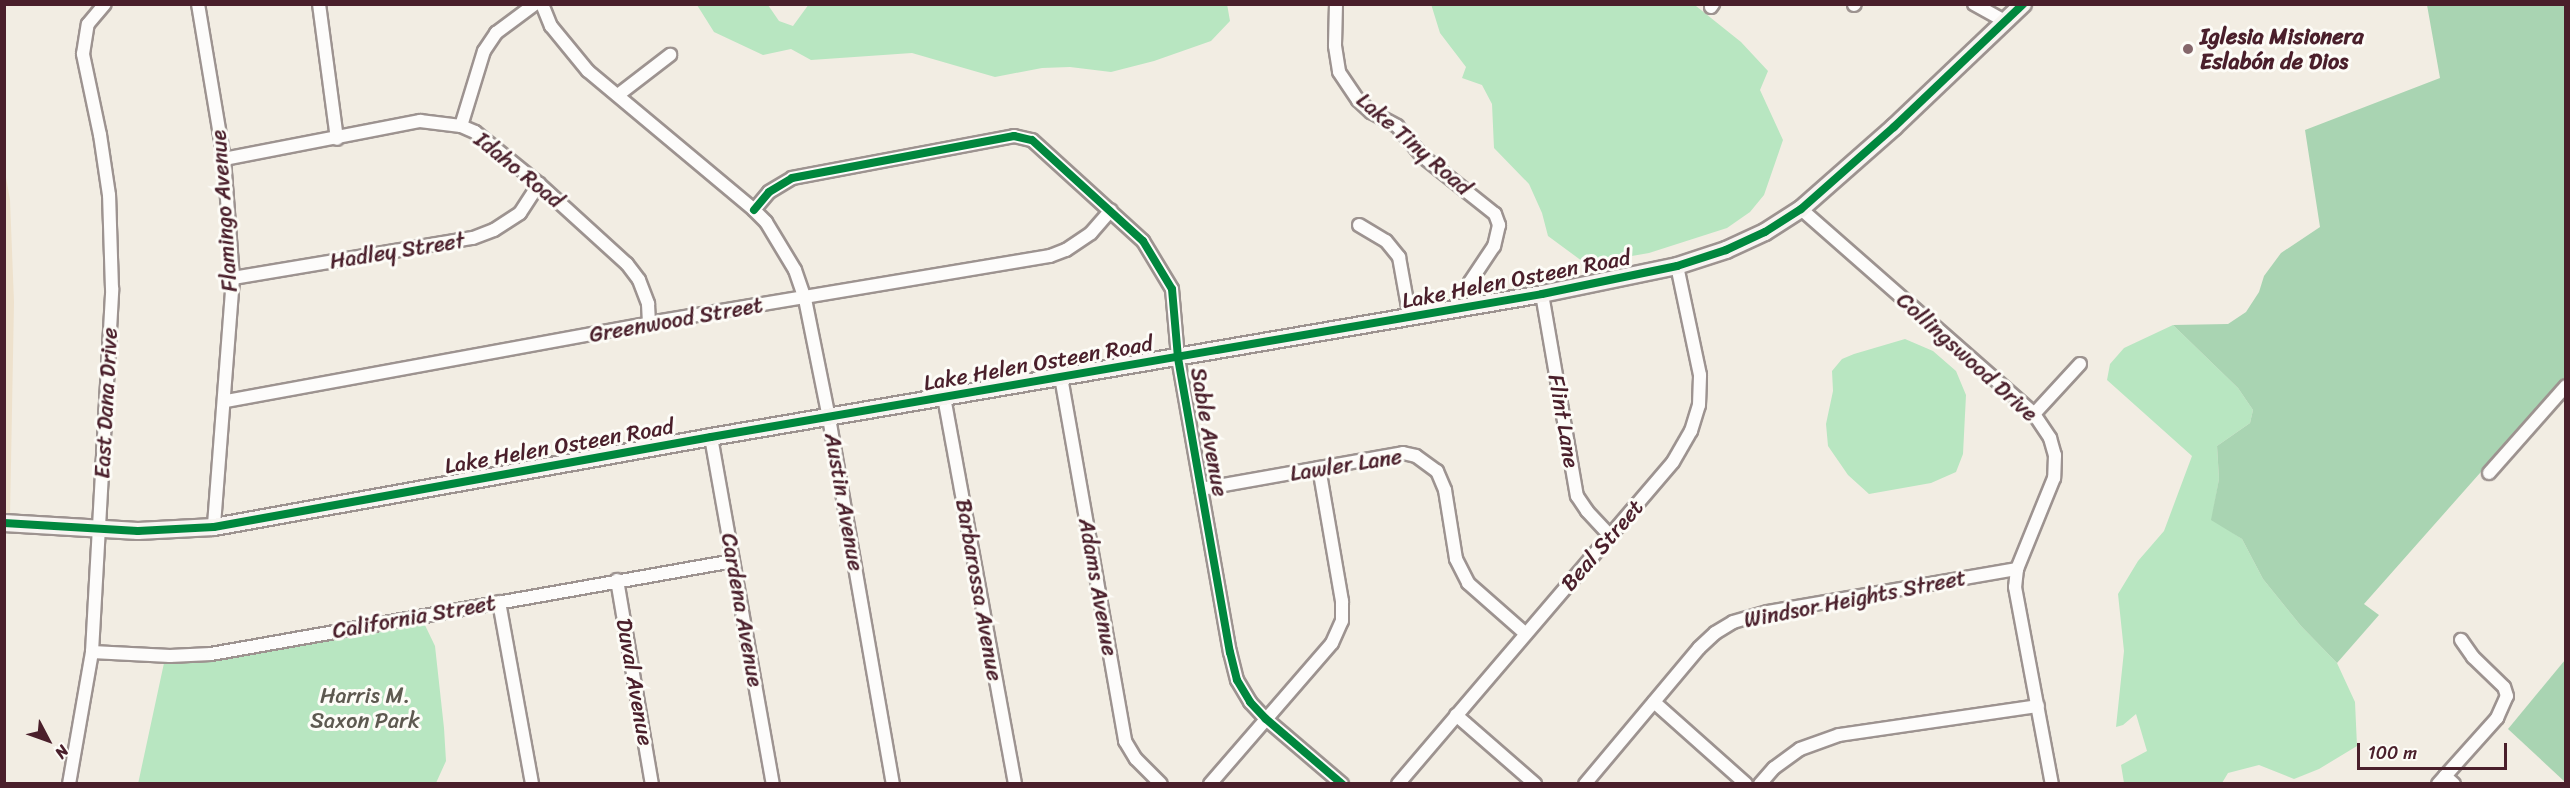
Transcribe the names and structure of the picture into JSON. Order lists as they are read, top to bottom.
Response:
{
  "streets": {
    "street": [
      "Lake Tiny Road",
      "Idaho Road",
      "Flamingo Avenue",
      "Hadley Street",
      "Lake Helen Osteen Road",
      "Greenwood Street",
      "Collingswood Drive",
      "East Dana Drive",
      "Flint Lane",
      "Sable Avenue",
      "Lawler Lane",
      "Austin Avenue",
      "Beal Street",
      "Adams Avenue",
      "Barbarossa Avenue",
      "Windsor Heights Street",
      "Cardena Avenue",
      "California Street",
      "Duval Avenue"
    ]
  },
  "crossings": [
    ["Lake Tiny Road", "Lake Helen Osteen Road"],
    ["Idaho Road", "Flamingo Avenue"],
    ["Idaho Road", "Hadley Street"],
    ["Idaho Road", "Greenwood Street"],
    ["Flamingo Avenue", "Hadley Street"],
    ["Flamingo Avenue", "Lake Helen Osteen Road"],
    ["Flamingo Avenue", "Greenwood Street"],
    ["Lake Helen Osteen Road", "Collingswood Drive"],
    ["Lake Helen Osteen Road", "East Dana Drive"],
    ["Lake Helen Osteen Road", "Flint Lane"],
    ["Lake Helen Osteen Road", "Sable Avenue"],
    ["Lake Helen Osteen Road", "Austin Avenue"],
    ["Lake Helen Osteen Road", "Beal Street"],
    ["Lake Helen Osteen Road", "Adams Avenue"],
    ["Lake Helen Osteen Road", "Barbarossa Avenue"],
    ["Lake Helen Osteen Road", "Cardena Avenue"],
    ["Greenwood Street", "Sable Avenue"],
    ["Greenwood Street", "Austin Avenue"],
    ["Collingswood Drive", "Windsor Heights Street"],
    ["East Dana Drive", "California Street"],
    ["Flint Lane", "Beal Street"],
    ["Sable Avenue", "Lawler Lane"],
    ["Sable Avenue", "Austin Avenue"],
    ["Lawler Lane", "Beal Street"],
    ["Cardena Avenue", "California Street"],
    ["California Street", "Duval Avenue"]
  ],
  "parks": ["Harris M. Saxon Park"],
  "places": ["Iglesia Misionera Eslabón de Dios"],
  "scale_bar": "100 m",
  "north": "bottom right"
}
